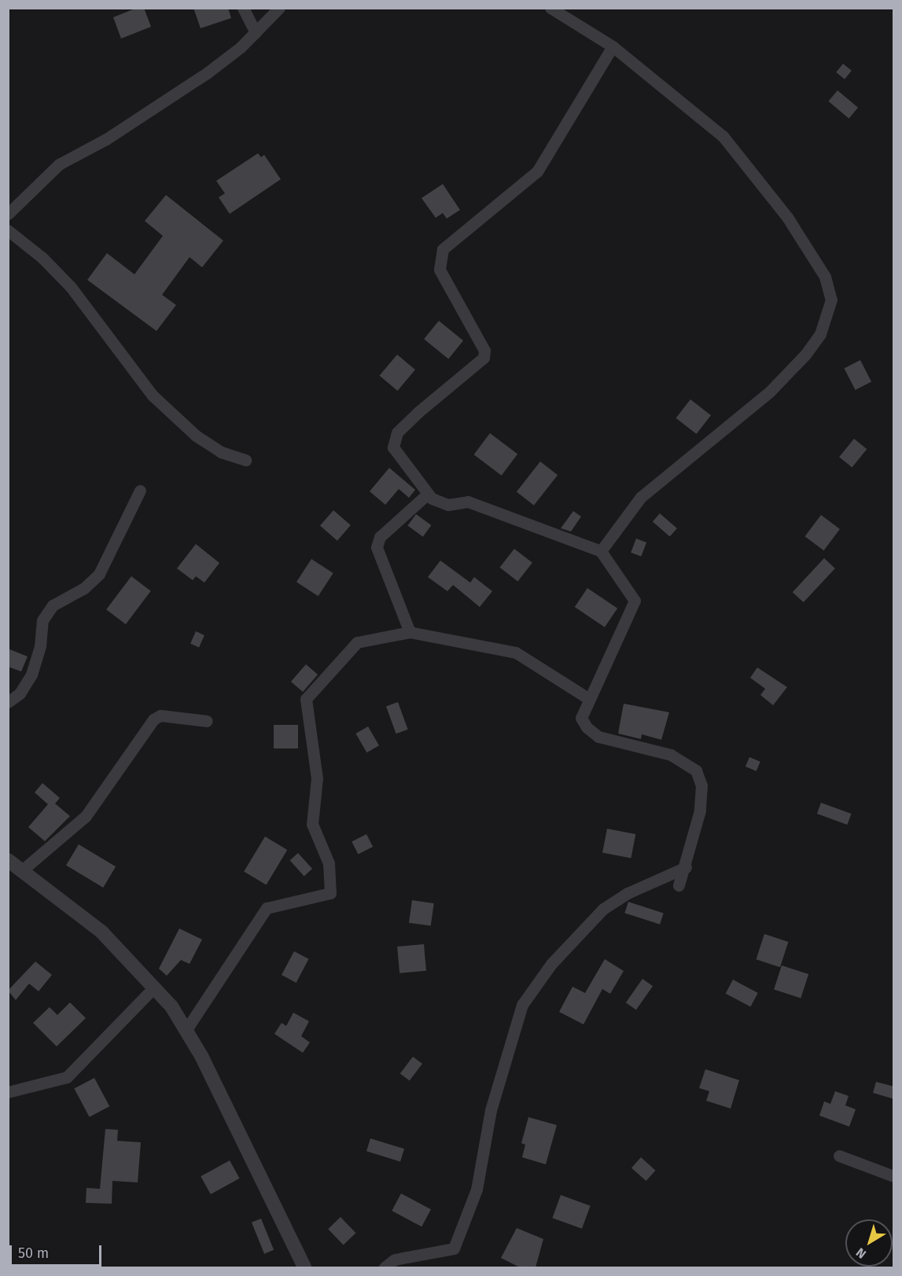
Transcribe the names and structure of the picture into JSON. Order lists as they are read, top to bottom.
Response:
{
  "scale_bar": "50 m",
  "north": "bottom left"
}
